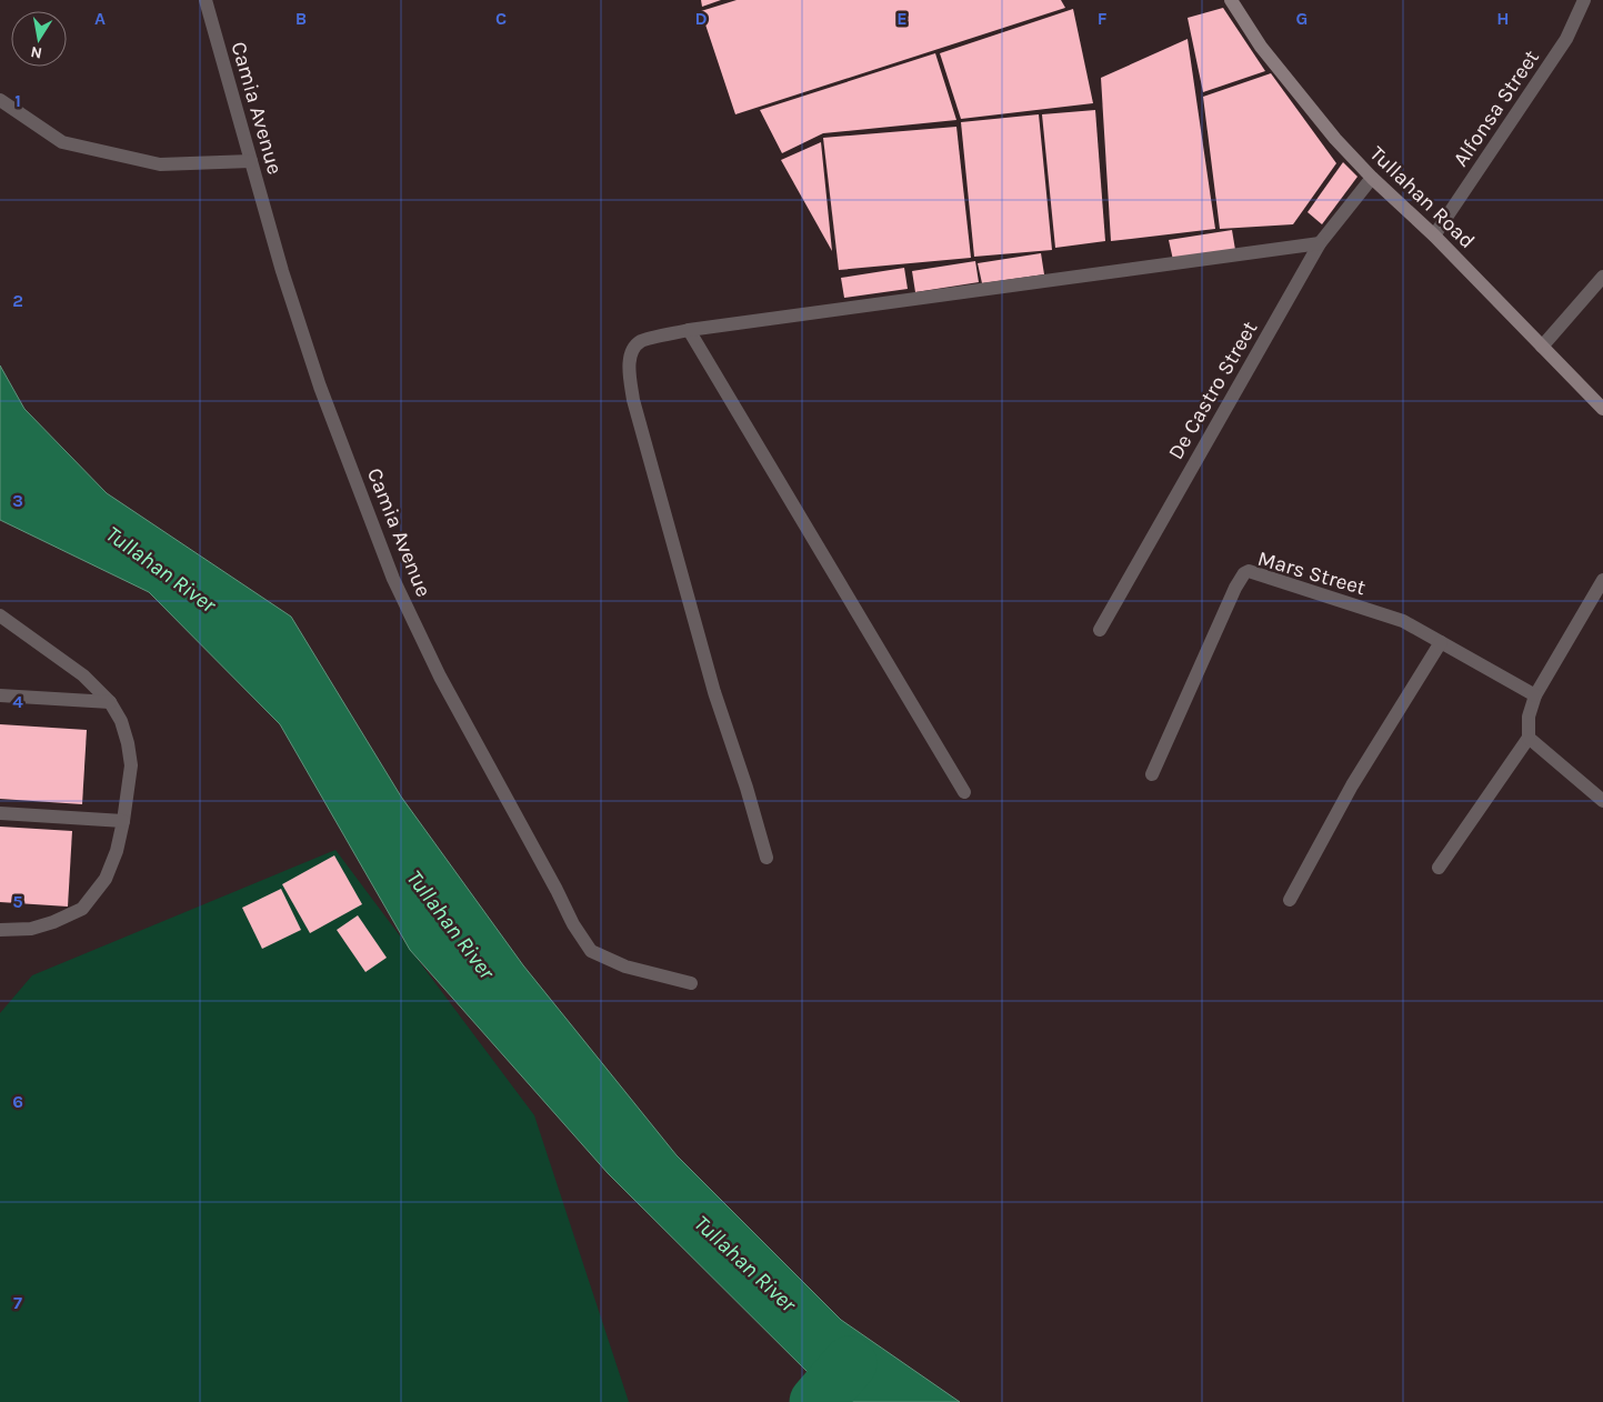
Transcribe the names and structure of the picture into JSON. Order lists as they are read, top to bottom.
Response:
{
  "streets": {
    "main road": ["Tullahan Road"],
    "street": [
      "Camia Avenue",
      "Alfonsa Street",
      "De Castro Street",
      "Mars Street"
    ]
  },
  "crossings": [
    ["Alfonsa Street", "Tullahan Road"],
    ["Tullahan Road", "De Castro Street"]
  ],
  "water": ["Tullahan River"],
  "north": "bottom",
  "grid": {
    "columns": [
      "A",
      "B",
      "C",
      "D",
      "E",
      "F",
      "G",
      "H"
    ],
    "rows": [
      "1",
      "2",
      "3",
      "4",
      "5",
      "6",
      "7"
    ]
  }
}
